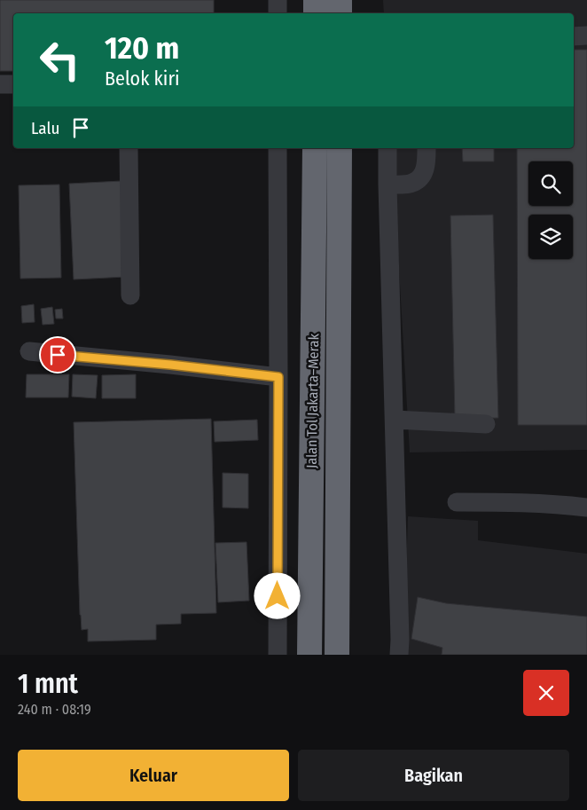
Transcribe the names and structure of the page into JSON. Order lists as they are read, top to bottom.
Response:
{
  "streets": {
    "highway": ["Jalan Tol Jakarta–Merak"]
  },
  "page": {
    "turn": ["120 m", "Belok kiri"],
    "then": "Lalu",
    "heading": ["1 mnt", "240 m · 08:19"],
    "buttons": ["Keluar", "Bagikan"]
  }
}
